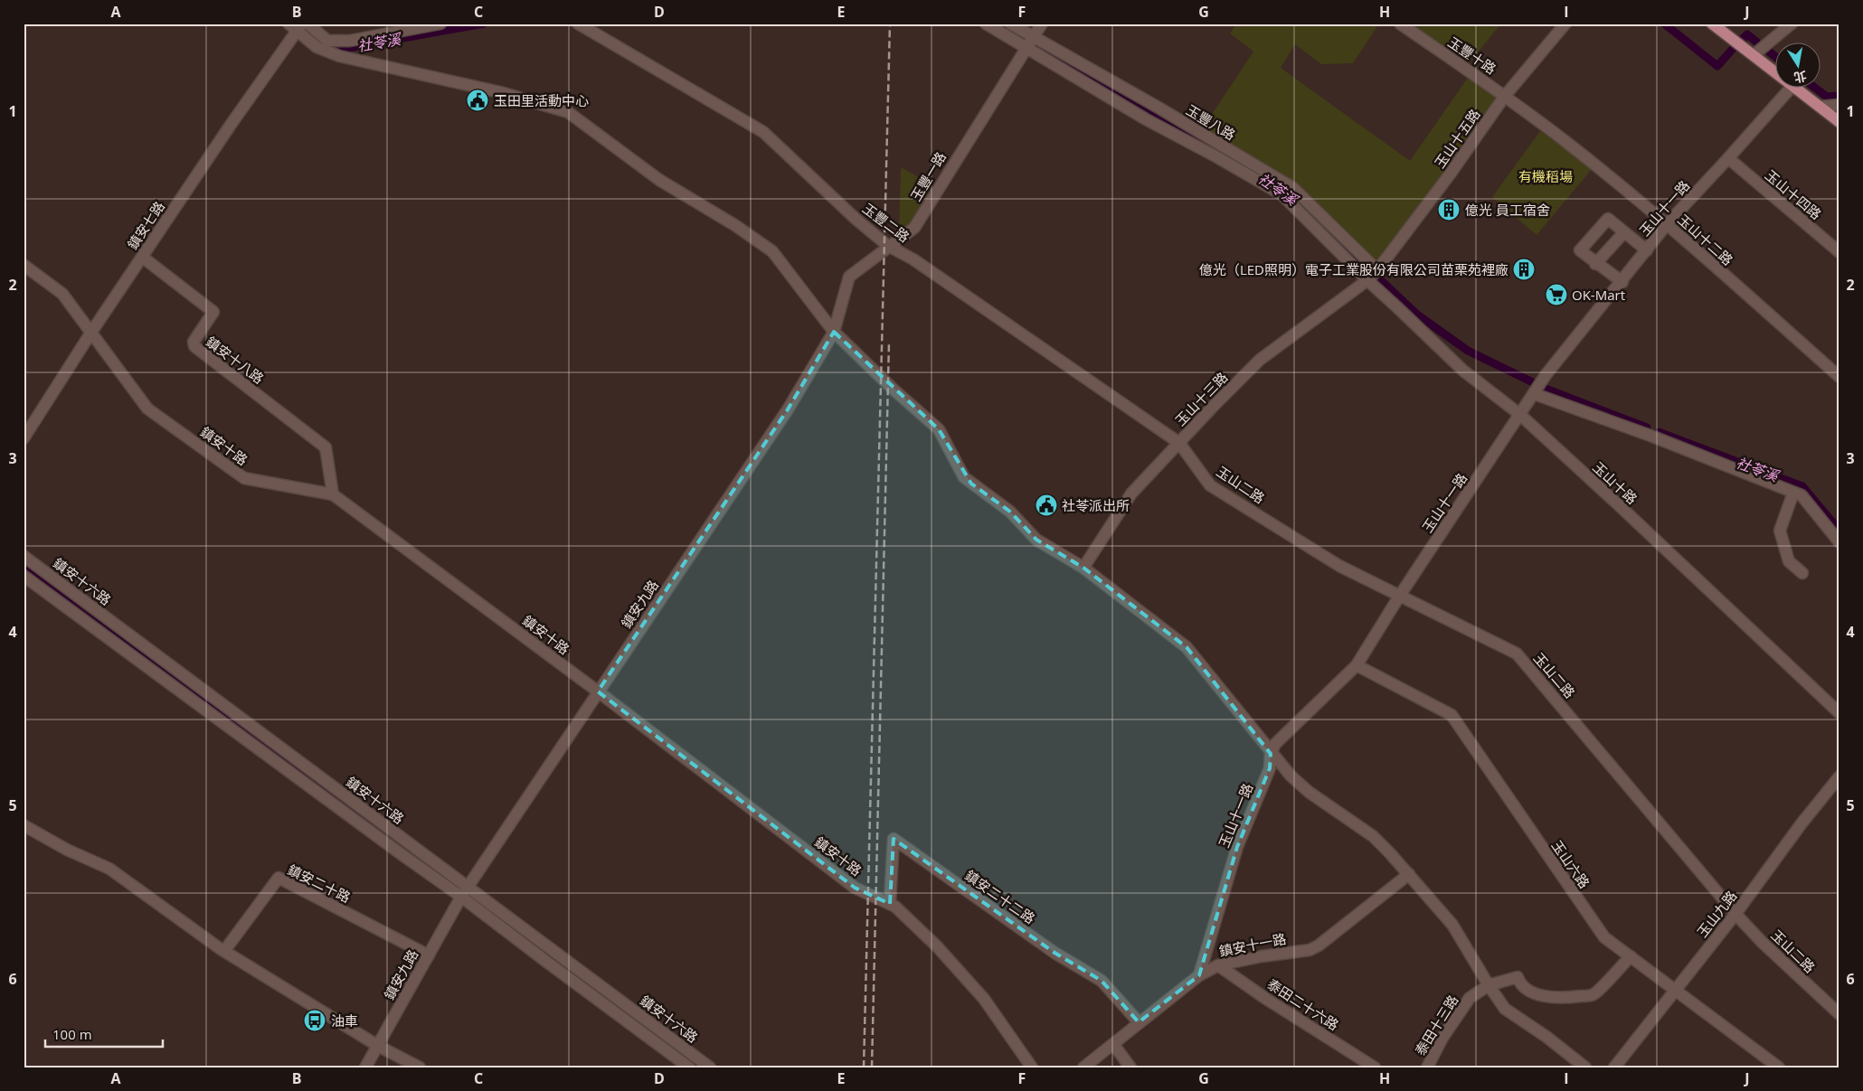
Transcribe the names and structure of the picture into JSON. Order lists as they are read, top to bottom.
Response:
{
  "streets": {
    "street": [
      "玉豐十路",
      "玉豐八路",
      "玉山十五路",
      "玉豐一路",
      "玉山十四路",
      "玉山十一路",
      "玉豐二路",
      "鎮安七路",
      "玉山十二路",
      "鎮安十八路",
      "玉山十三路",
      "鎮安十路",
      "玉山十路",
      "玉山二路",
      "鎮安十六路",
      "鎮安九路",
      "玉山六路",
      "鎮安二十路",
      "鎮安二十二路",
      "玉山九路",
      "鎮安十一路",
      "泰田二十六路",
      "泰田十三路"
    ]
  },
  "crossings": [
    ["玉豐十路", "玉山十五路"],
    ["玉豐十路", "玉山十二路"],
    ["玉豐八路", "玉山十五路"],
    ["玉豐八路", "玉豐一路"],
    ["玉豐八路", "玉山十三路"],
    ["玉豐八路", "玉山十路"],
    ["玉山十五路", "玉山十二路"],
    ["玉山十五路", "玉山十三路"],
    ["玉山十五路", "玉山十路"],
    ["玉豐一路", "玉豐二路"],
    ["玉豐一路", "鎮安九路"],
    ["玉山十四路", "玉山十一路"],
    ["玉山十一路", "玉山十二路"],
    ["玉山十一路", "玉山十路"],
    ["玉山十一路", "玉山二路"],
    ["玉山十一路", "玉山六路"],
    ["玉山十一路", "鎮安十一路"],
    ["玉豐二路", "玉山十三路"],
    ["玉豐二路", "玉山二路"],
    ["鎮安七路", "鎮安十八路"],
    ["鎮安七路", "鎮安十路"],
    ["鎮安十八路", "鎮安十路"],
    ["玉山十三路", "玉山十路"],
    ["玉山十三路", "玉山二路"],
    ["鎮安十路", "鎮安九路"],
    ["鎮安十路", "鎮安二十二路"],
    ["玉山二路", "玉山九路"],
    ["鎮安十六路", "鎮安九路"],
    ["鎮安九路", "鎮安二十路"],
    ["玉山六路", "玉山九路"],
    ["玉山六路", "泰田十三路"],
    ["鎮安二十二路", "鎮安十一路"],
    ["鎮安十一路", "泰田二十六路"]
  ],
  "water": ["社苓溪"],
  "parks": ["有機稻場"],
  "places": {
    "public building": ["玉田里活動中心", "社苓派出所"],
    "building": ["億光 員工宿舍", "億光（LED照明）電子工業股份有限公司苗栗苑裡廠"],
    "supermarket": ["OK-Mart"],
    "bus stop": ["油車"]
  },
  "scale_bar": "100 m",
  "north": "bottom",
  "grid": {
    "columns": [
      "A",
      "B",
      "C",
      "D",
      "E",
      "F",
      "G",
      "H",
      "I",
      "J"
    ],
    "rows": [
      "1",
      "2",
      "3",
      "4",
      "5",
      "6"
    ]
  }
}
